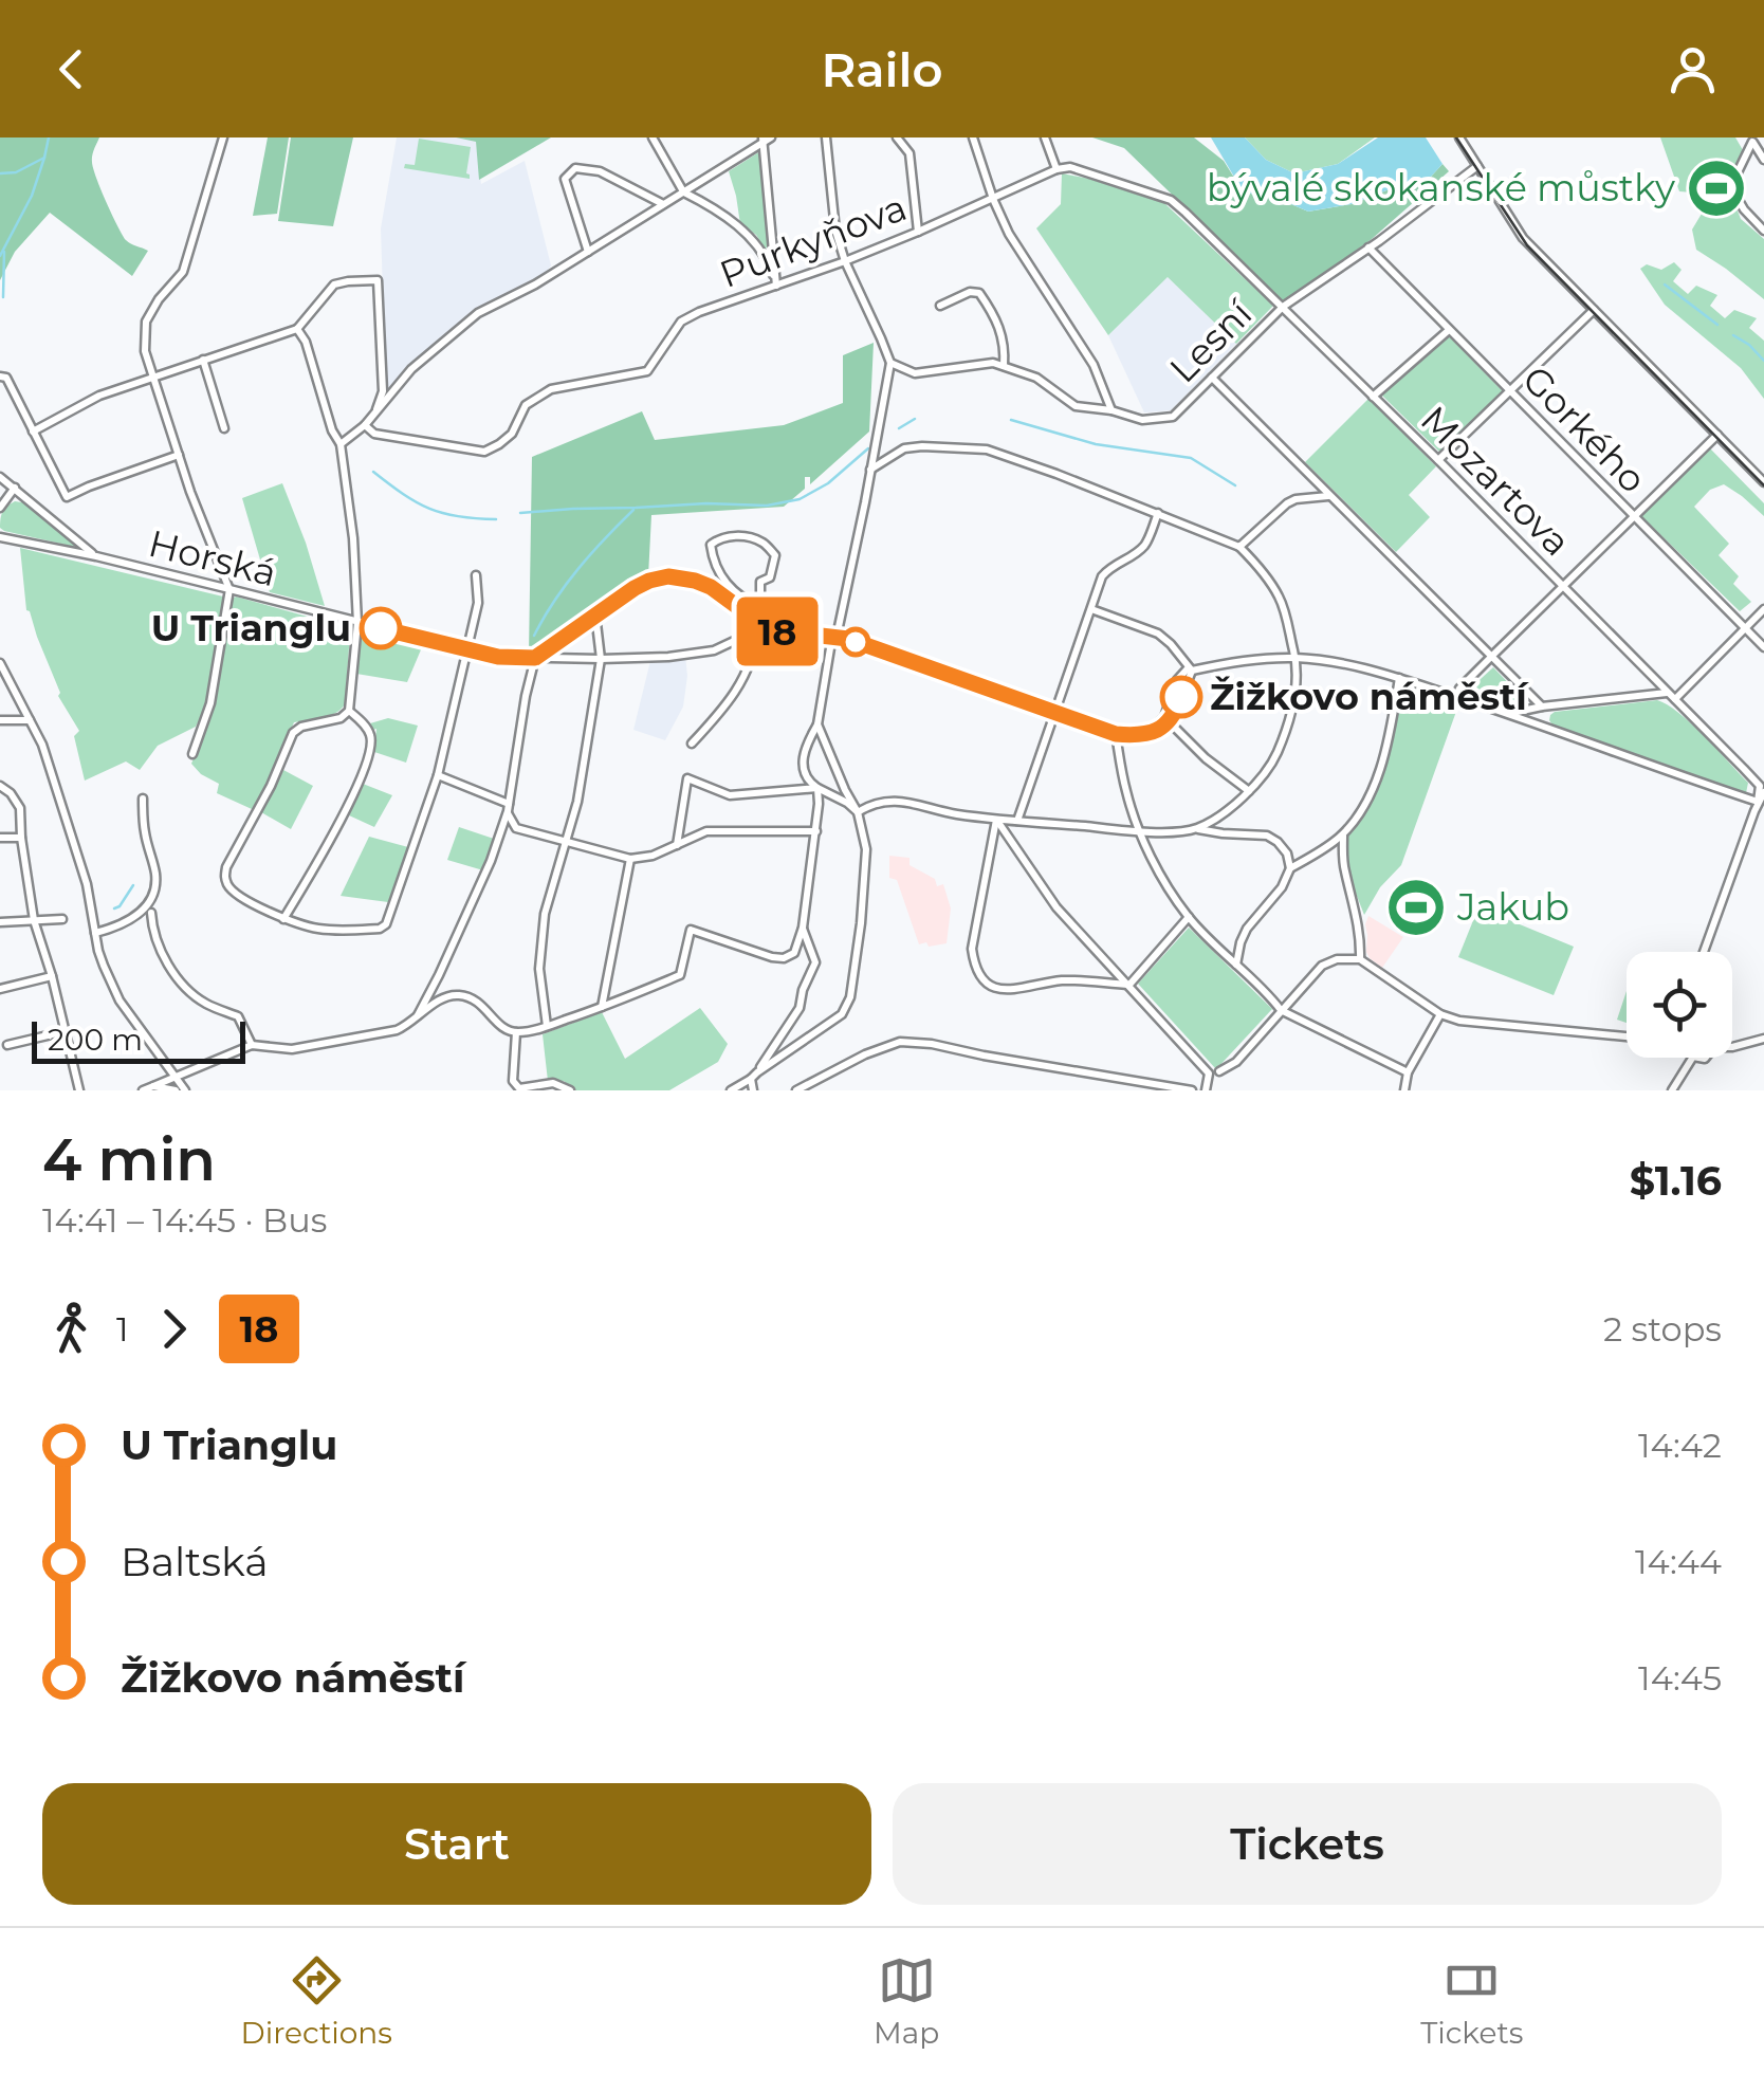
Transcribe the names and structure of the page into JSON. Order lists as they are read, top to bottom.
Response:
{
  "streets": {
    "street": [
      "Purkyňova",
      "Lesní",
      "Gorkého",
      "Mozartova",
      "Horská"
    ]
  },
  "crossings": [
    ["Lesní", "Gorkého"],
    ["Lesní", "Mozartova"]
  ],
  "places": {
    "sports": ["bývalé skokanské můstky", "Jakub"],
    "other": ["U Trianglu", "Žižkovo náměstí"]
  },
  "lines": ["bus line 18"],
  "scale_bar": "200 m",
  "page": {
    "header": "Railo",
    "on_map": "18",
    "scale": "200 m",
    "heading": ["4 min", "14:41 – 14:45 · Bus", "$1.16"],
    "legs": ["1", "18", "2 stops"],
    "list": [
      {
        "name": "U Trianglu",
        "value": "14:42"
      },
      {
        "name": "Baltská",
        "value": "14:44"
      },
      {
        "name": "Žižkovo náměstí",
        "value": "14:45"
      }
    ],
    "buttons": ["Start", "Tickets"],
    "tabs": ["Directions", "Map", "Tickets"]
  }
}
